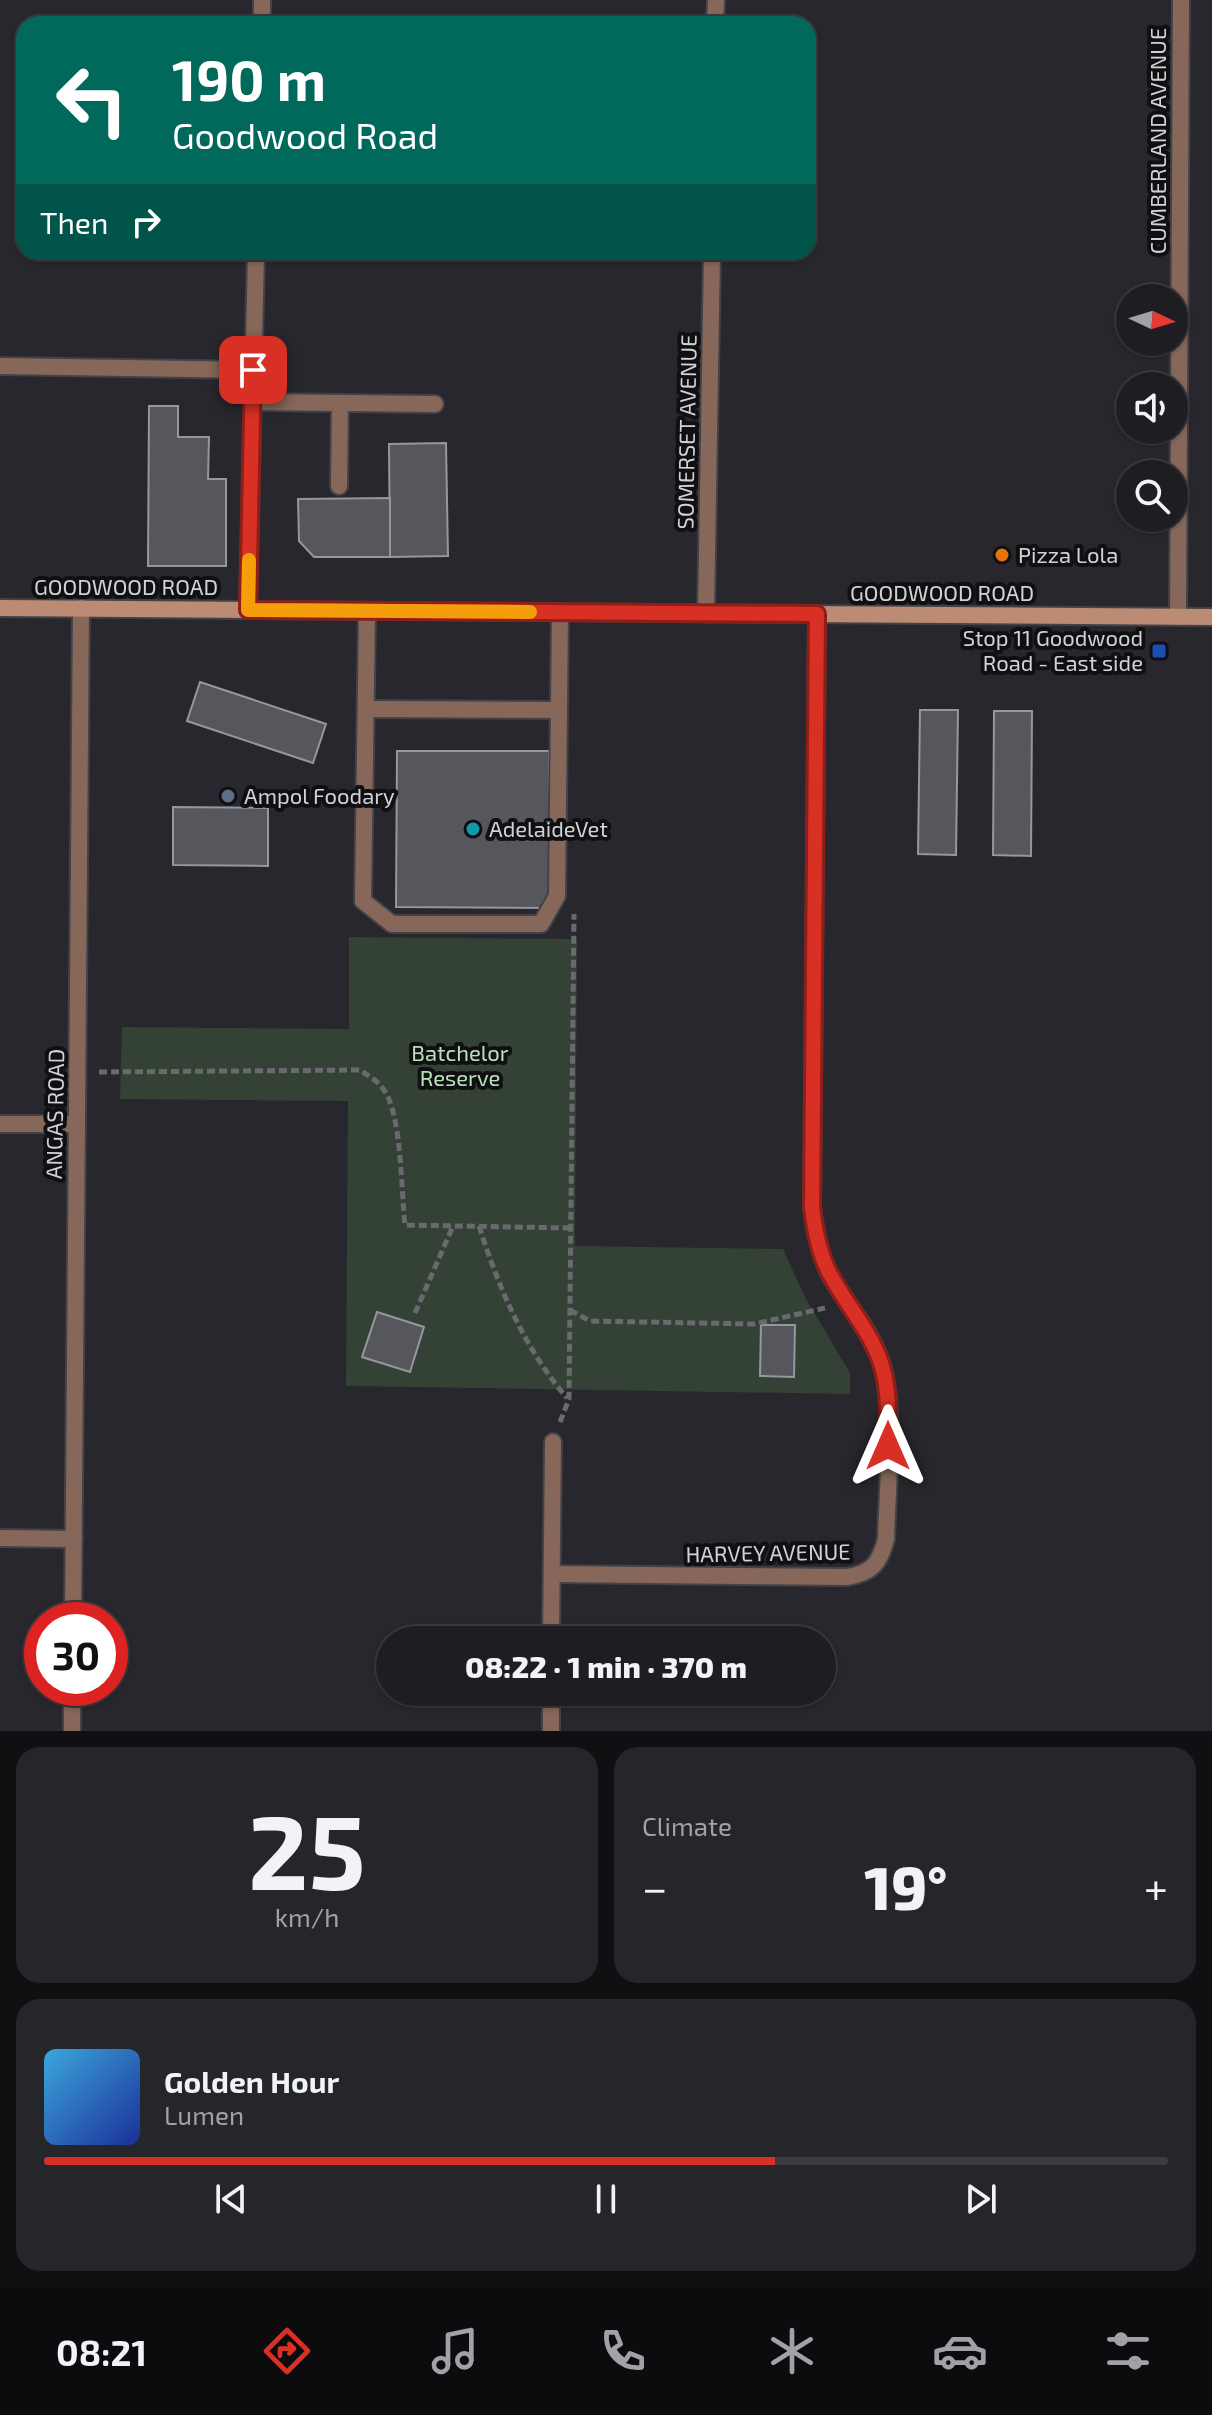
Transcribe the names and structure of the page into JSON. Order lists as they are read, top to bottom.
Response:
{
  "streets": {
    "main road": ["GOODWOOD ROAD"],
    "street": [
      "CUMBERLAND AVENUE",
      "SOMERSET AVENUE",
      "ANGAS ROAD",
      "HARVEY AVENUE"
    ]
  },
  "crossings": [
    ["CUMBERLAND AVENUE", "GOODWOOD ROAD"],
    ["SOMERSET AVENUE", "GOODWOOD ROAD"],
    ["GOODWOOD ROAD", "ANGAS ROAD"],
    ["GOODWOOD ROAD", "HARVEY AVENUE"]
  ],
  "parks": ["Batchelor Reserve"],
  "places": {
    "other": ["Pizza Lola", "Ampol Foodary", "AdelaideVet"],
    "transit": ["Stop 11 Goodwood Road - East side"]
  },
  "north": "right",
  "page": {
    "turn": ["190 m", "Goodwood Road"],
    "then": "Then",
    "limit": "30",
    "trip": "08:22 · 1 min · 370 m",
    "tile": [
      ["25", "km/h"],
      "Climate"
    ],
    "heat": ["−", "19°", "+"],
    "song": ["Golden Hour", "Lumen"],
    "tabs": "08:21"
  }
}
